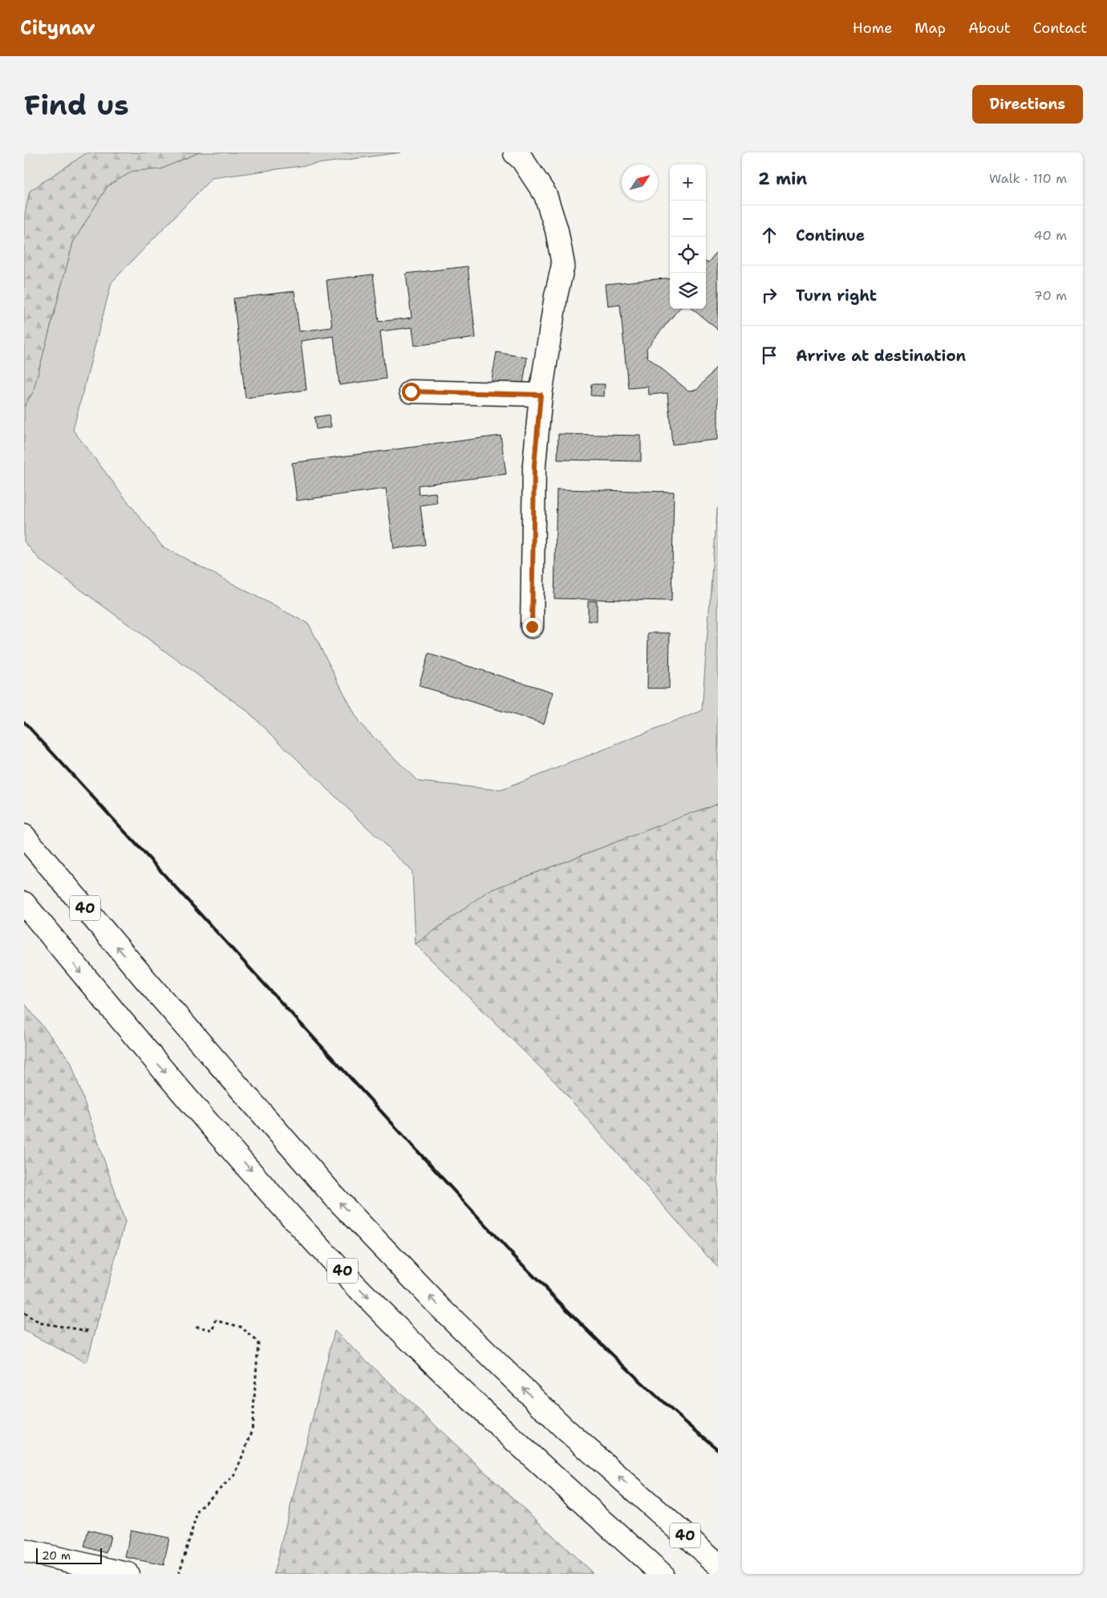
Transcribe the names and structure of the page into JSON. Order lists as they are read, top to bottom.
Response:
{
  "streets": {
    "main road": ["40"]
  },
  "scale_bar": "20 m",
  "north": "top right",
  "page": {
    "header": "Citynav",
    "nav": [
      "Home",
      "Map",
      "About",
      "Contact"
    ],
    "buttons": "Directions",
    "title": "Find us",
    "heading": ["2 min", "Walk · 110 m"],
    "map_buttons": ["+", "−"],
    "list": [
      ["Continue", "40 m"],
      ["Turn right", "70 m"],
      "Arrive at destination"
    ],
    "scale": "20 m"
  }
}
